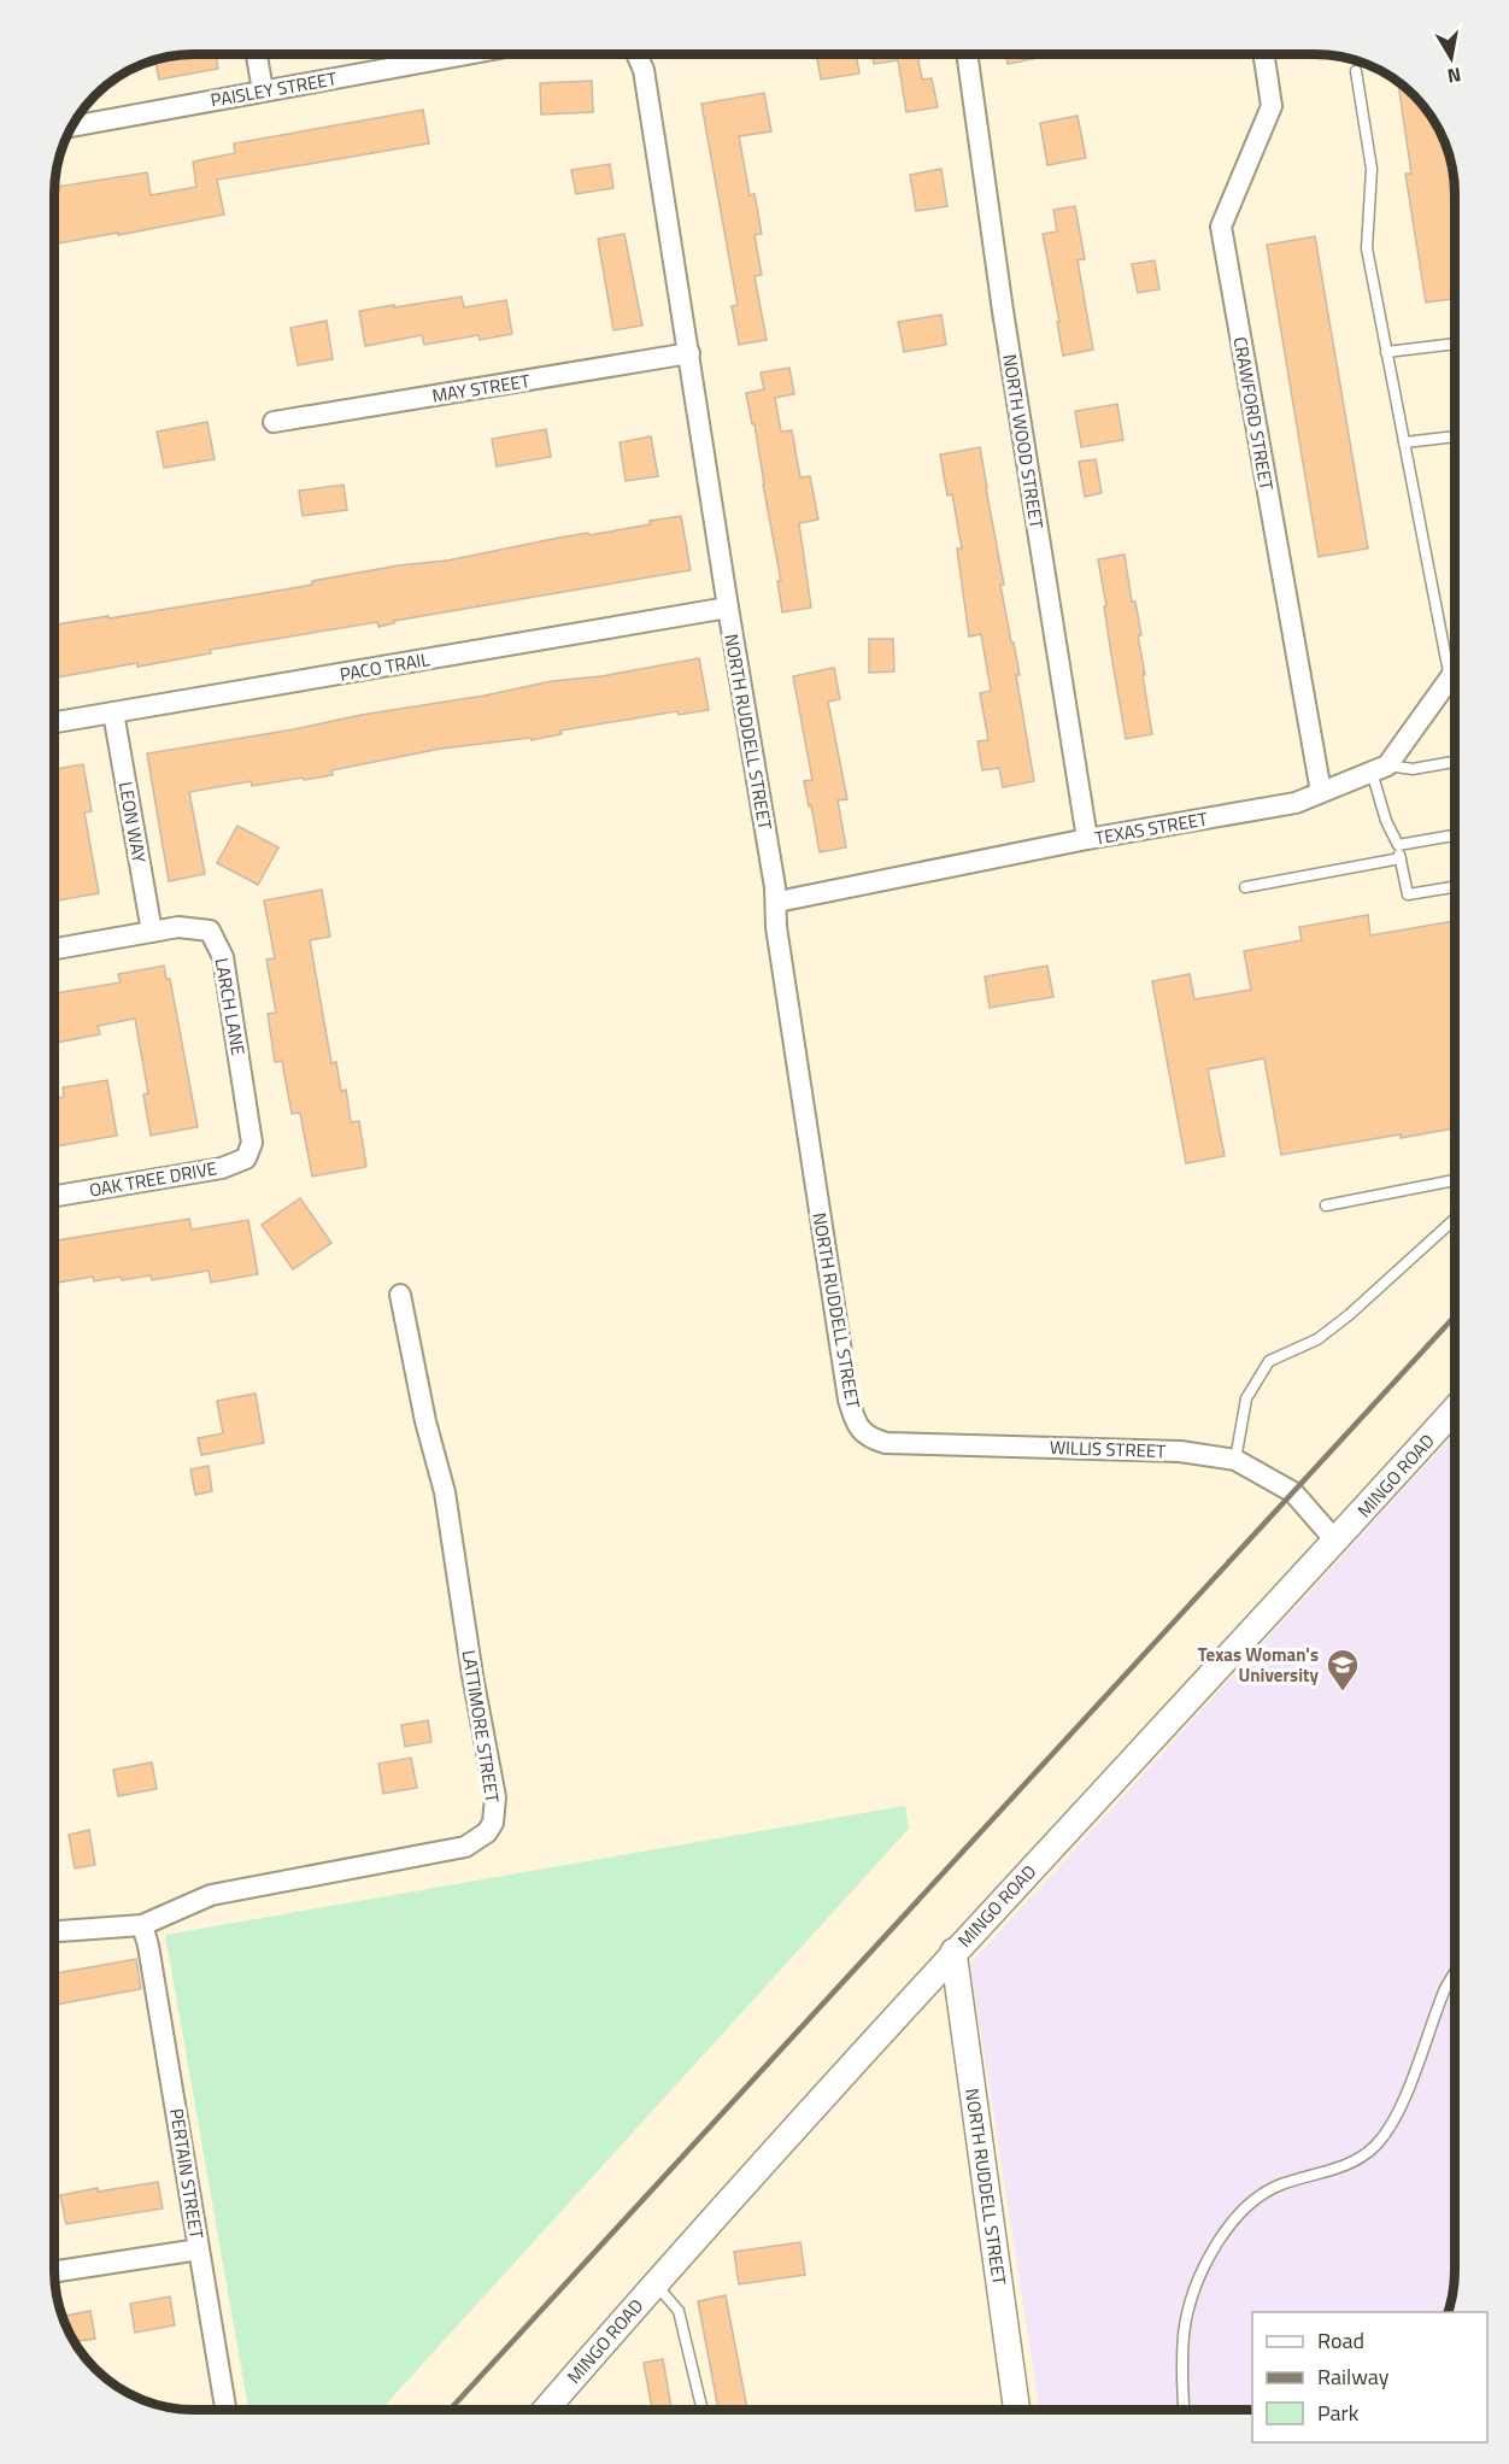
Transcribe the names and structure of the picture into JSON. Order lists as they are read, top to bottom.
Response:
{
  "streets": {
    "street": [
      "PAISLEY STREET",
      "MAY STREET",
      "CRAWFORD STREET",
      "NORTH WOOD STREET",
      "PACO TRAIL",
      "NORTH RUDDELL STREET",
      "LEON WAY",
      "TEXAS STREET",
      "LARCH LANE",
      "OAK TREE DRIVE",
      "WILLIS STREET",
      "MINGO ROAD",
      "LATTIMORE STREET",
      "PERTAIN STREET"
    ]
  },
  "crossings": [
    ["MAY STREET", "NORTH RUDDELL STREET"],
    ["CRAWFORD STREET", "TEXAS STREET"],
    ["NORTH WOOD STREET", "TEXAS STREET"],
    ["PACO TRAIL", "NORTH RUDDELL STREET"],
    ["PACO TRAIL", "LEON WAY"],
    ["NORTH RUDDELL STREET", "TEXAS STREET"],
    ["NORTH RUDDELL STREET", "WILLIS STREET"],
    ["NORTH RUDDELL STREET", "MINGO ROAD"],
    ["LEON WAY", "LARCH LANE"],
    ["LARCH LANE", "OAK TREE DRIVE"],
    ["WILLIS STREET", "MINGO ROAD"],
    ["LATTIMORE STREET", "PERTAIN STREET"]
  ],
  "places": {
    "school or university": ["Texas Woman's University"]
  },
  "legend": ["Road", "Railway", "Park"],
  "north": "bottom"
}
